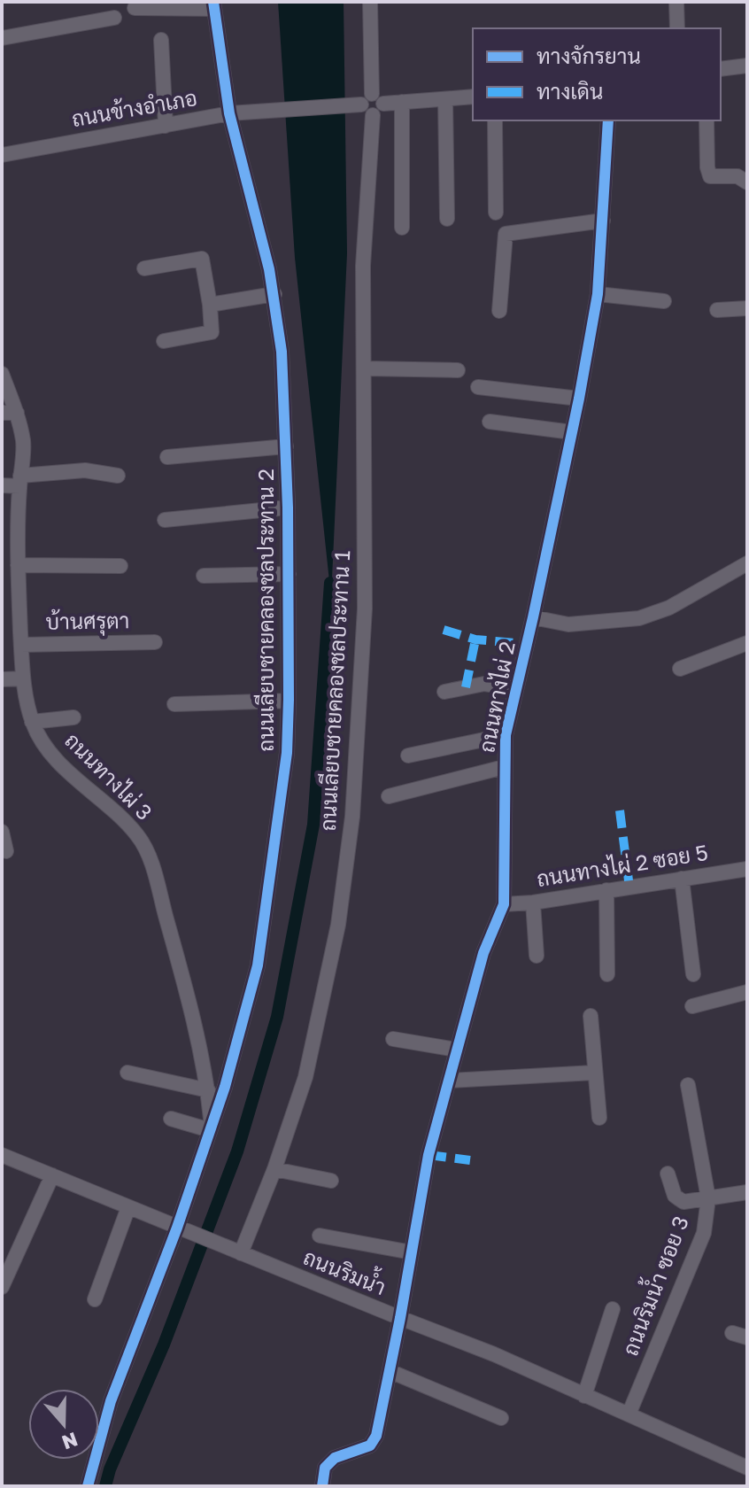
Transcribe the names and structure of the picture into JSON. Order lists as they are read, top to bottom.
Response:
{
  "streets": {
    "street": [
      "ถนนข้างอำเภอ",
      "ถนนเลียบชายคลองชลประทาน 2",
      "บ้านศรุตา",
      "ถนนเลียบชายคลองชลประทาน 1",
      "ถนนทางไผ่ 2",
      "ถนนทางไผ่ 3",
      "ถนนทางไผ่ 2 ซอย 5",
      "ถนนริมน้ำ",
      "ถนนริมน้ำ ซอย 3"
    ]
  },
  "crossings": [
    ["ถนนข้างอำเภอ", "ถนนเลียบชายคลองชลประทาน 2"],
    ["ถนนข้างอำเภอ", "ถนนเลียบชายคลองชลประทาน 1"],
    ["ถนนเลียบชายคลองชลประทาน 2", "ถนนทางไผ่ 3"],
    ["ถนนเลียบชายคลองชลประทาน 2", "ถนนริมน้ำ"],
    ["บ้านศรุตา", "ถนนทางไผ่ 3"],
    ["ถนนเลียบชายคลองชลประทาน 1", "ถนนริมน้ำ"],
    ["ถนนทางไผ่ 2", "ถนนทางไผ่ 2 ซอย 5"],
    ["ถนนทางไผ่ 2", "ถนนริมน้ำ"],
    ["ถนนริมน้ำ", "ถนนริมน้ำ ซอย 3"]
  ],
  "legend": ["ทางจักรยาน", "ทางเดิน"],
  "north": "bottom"
}
